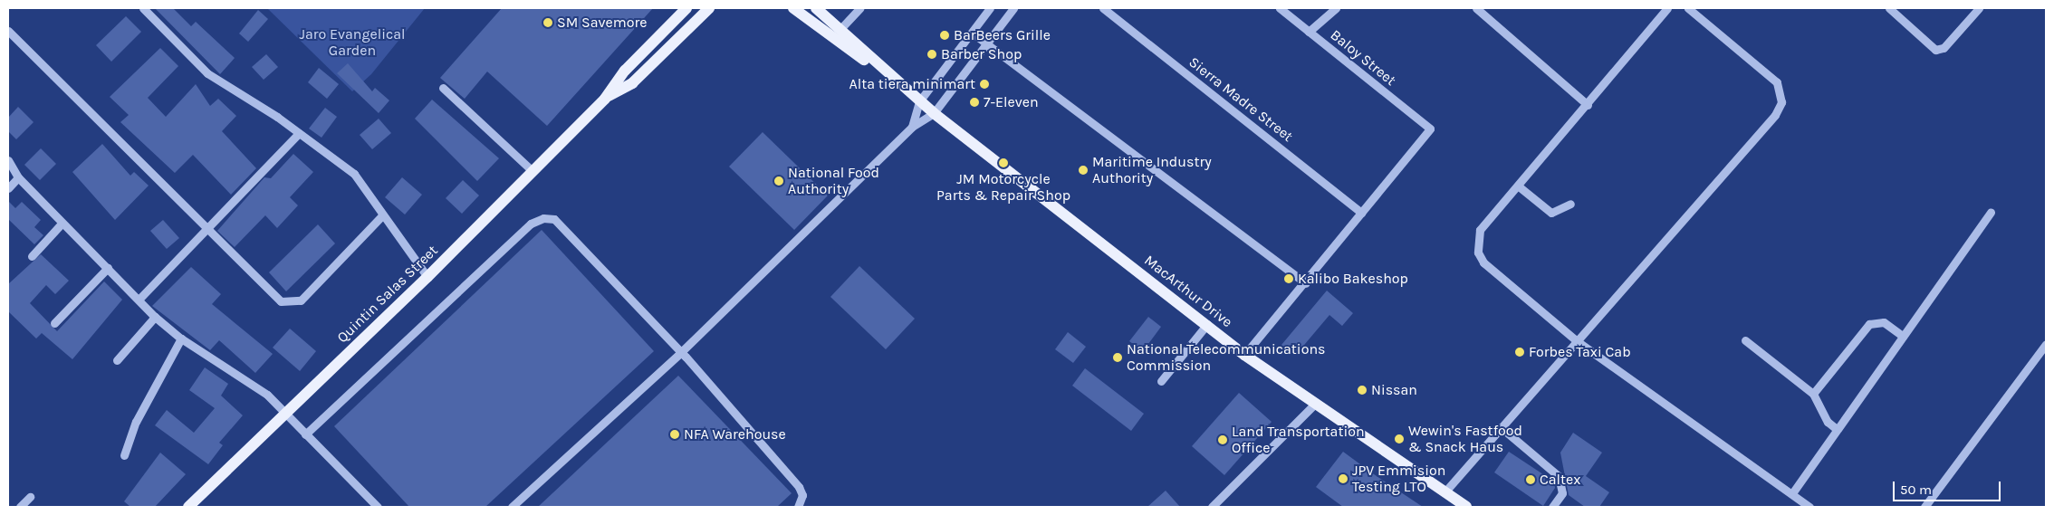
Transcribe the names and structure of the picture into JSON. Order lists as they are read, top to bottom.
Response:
{
  "streets": {
    "main road": ["MacArthur Drive", "Quintin Salas Street"],
    "street": ["Baloy Street", "Sierra Madre Street"]
  },
  "crossings": [
    ["Baloy Street", "Sierra Madre Street"]
  ],
  "parks": ["Jaro Evangelical Garden"],
  "places": [
    "SM Savemore",
    "BarBeers Grille",
    "Barber Shop",
    "Alta tiera minimart",
    "7-Eleven",
    "JM Motorcycle Parts & Repair Shop",
    "Maritime Industry Authority",
    "National Food Authority",
    "Kalibo Bakeshop",
    "Forbes Taxi Cab",
    "National Telecommunications Commission",
    "Nissan",
    "NFA Warehouse",
    "Wewin's Fastfood & Snack Haus",
    "Land Transportation Office",
    "JPV Emmision Testing LTO",
    "Caltex"
  ],
  "scale_bar": "50 m"
}
